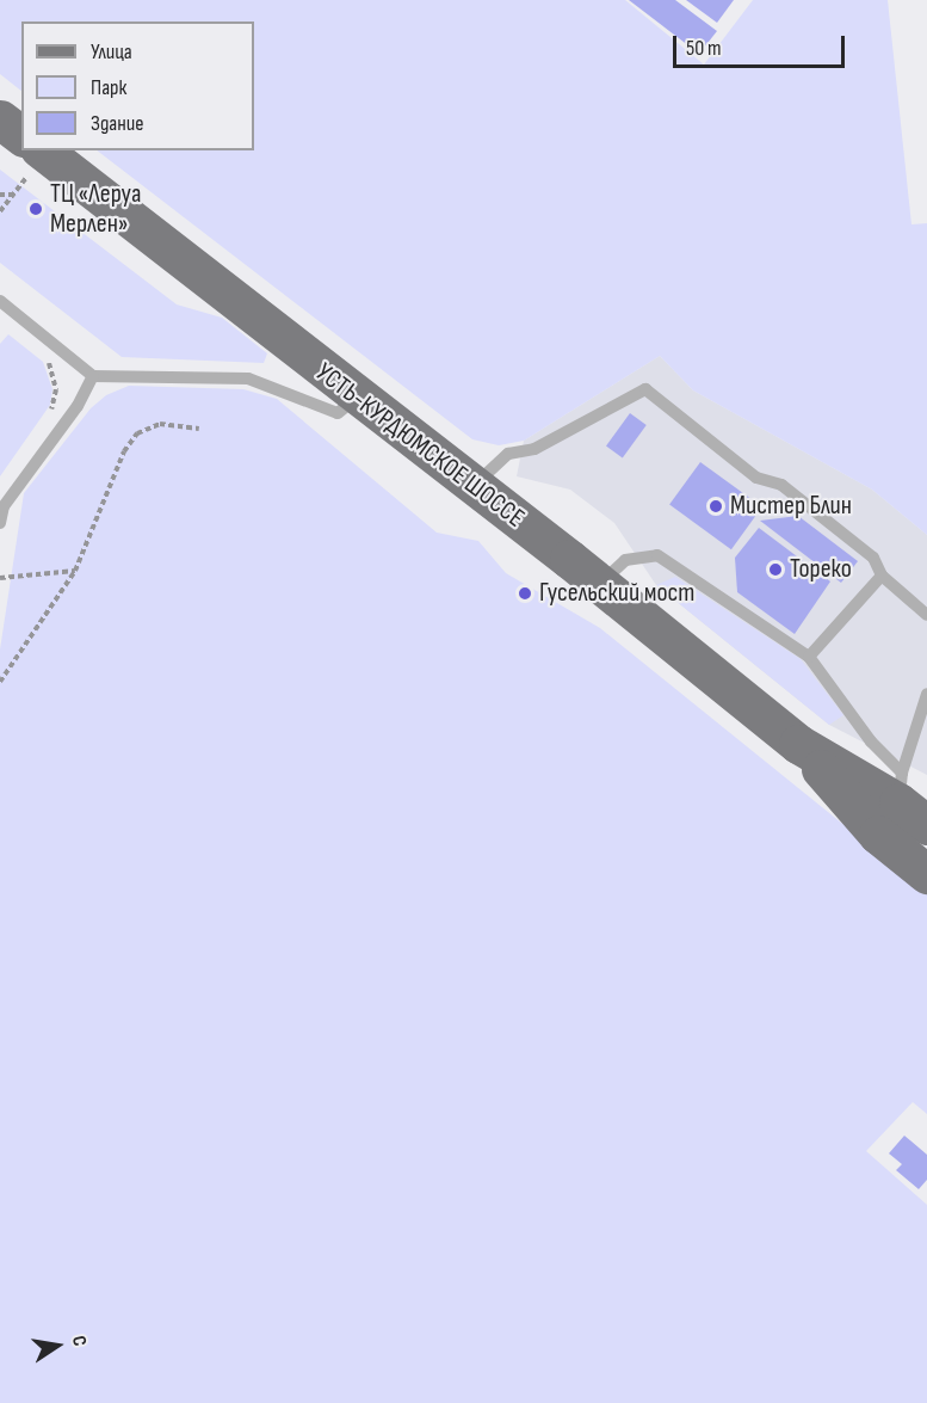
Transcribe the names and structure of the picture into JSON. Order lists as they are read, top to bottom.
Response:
{
  "streets": {
    "main road": ["УСТЬ-КУРДЮМСКОЕ ШОССЕ"]
  },
  "places": [
    "ТЦ «Леруа Мерлен»",
    "Мистер Блин",
    "Тореко",
    "Гусельский мост"
  ],
  "legend": ["Улица", "Парк", "Здание"],
  "scale_bar": "50 m",
  "north": "right"
}
